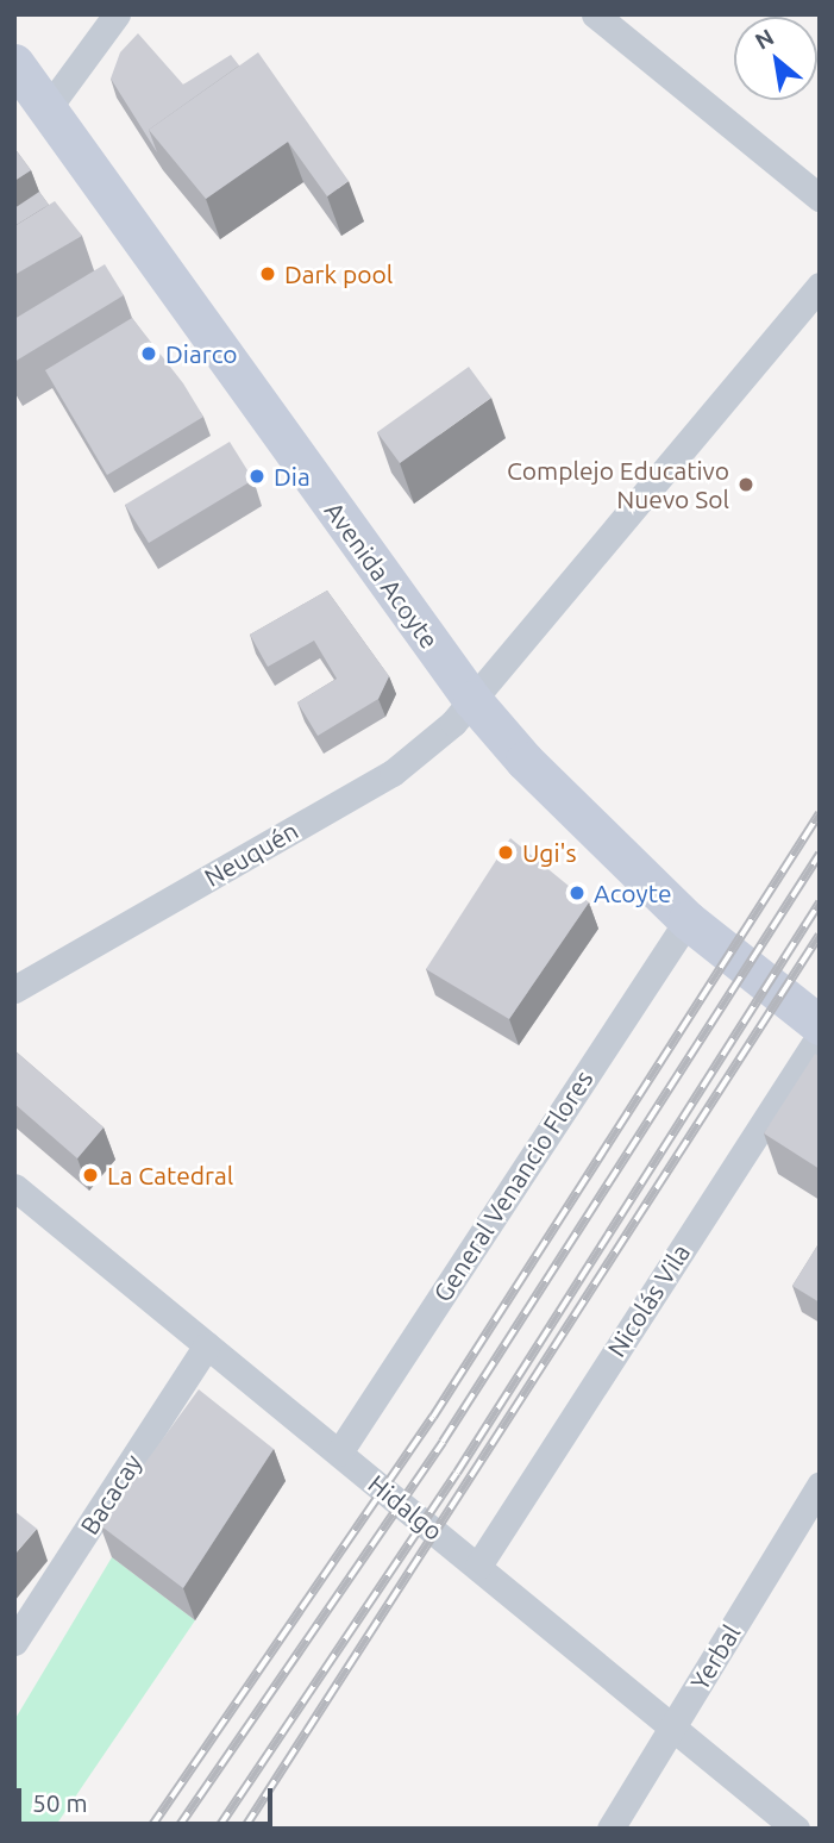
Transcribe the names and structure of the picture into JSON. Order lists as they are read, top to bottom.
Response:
{
  "streets": {
    "main road": ["Avenida Acoyte"],
    "street": [
      "Neuquén",
      "General Venancio Flores",
      "Nicolás Vila",
      "Bacacay",
      "Hidalgo",
      "Yerbal"
    ]
  },
  "crossings": [
    ["Avenida Acoyte", "Neuquén"],
    ["Avenida Acoyte", "General Venancio Flores"],
    ["General Venancio Flores", "Hidalgo"],
    ["Nicolás Vila", "Hidalgo"],
    ["Bacacay", "Hidalgo"],
    ["Hidalgo", "Yerbal"]
  ],
  "places": [
    "Dark pool",
    "Diarco",
    "Dia",
    "Complejo Educativo Nuevo Sol",
    "Ugi's",
    "Acoyte",
    "La Catedral"
  ],
  "scale_bar": "50 m",
  "north": "top left"
}
